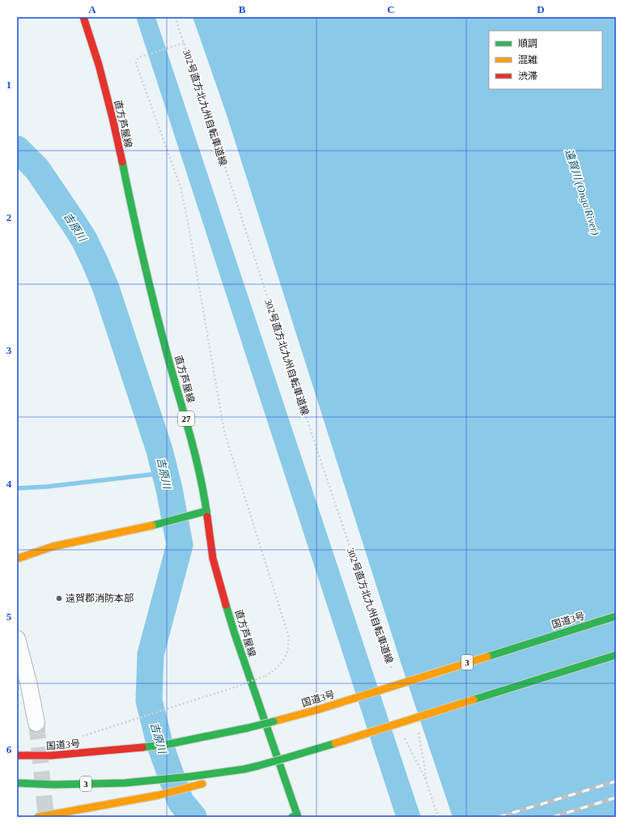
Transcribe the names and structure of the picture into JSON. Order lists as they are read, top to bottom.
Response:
{
  "streets": {
    "main road": [
      "直方芦屋線",
      "27",
      "国道3号",
      "3"
    ],
    "path": ["302号直方北九州自転車道線"]
  },
  "water": ["遠賀川 (Onga River)", "吉原川"],
  "places": ["遠賀郡消防本部"],
  "legend": ["順調", "混雑", "渋滞"],
  "grid": {
    "columns": [
      "A",
      "B",
      "C",
      "D"
    ],
    "rows": [
      "1",
      "2",
      "3",
      "4",
      "5",
      "6"
    ]
  }
}
